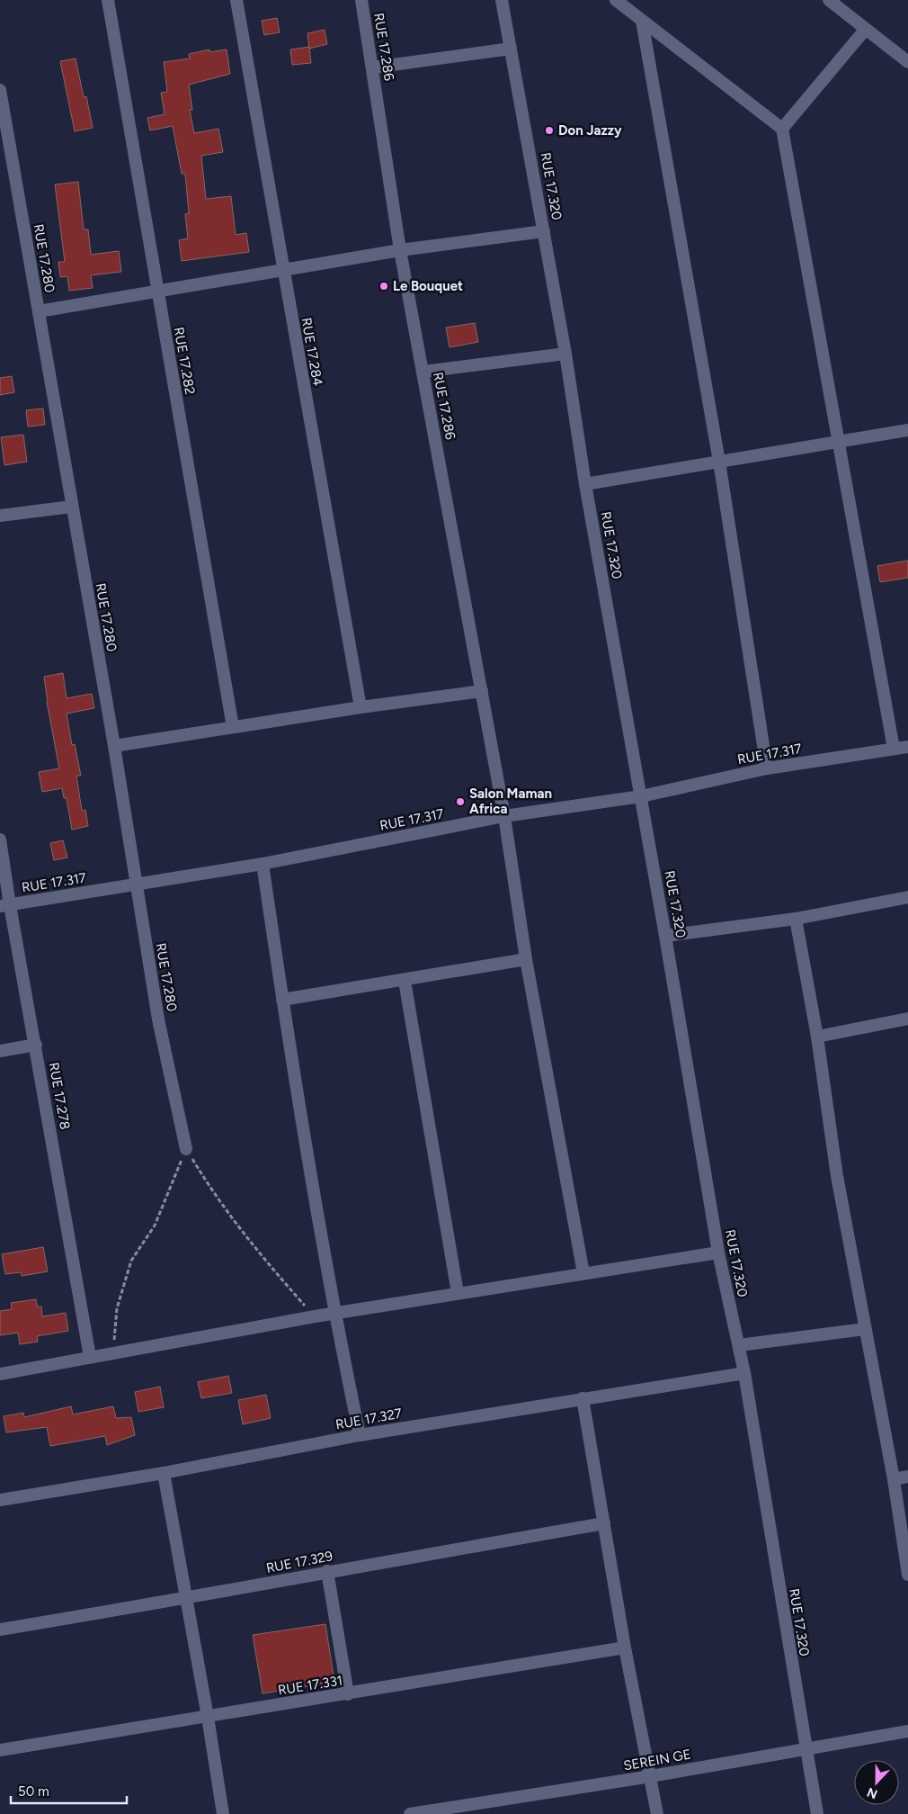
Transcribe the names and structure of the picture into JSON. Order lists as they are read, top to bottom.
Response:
{
  "streets": {
    "street": [
      "RUE 17.286",
      "RUE 17.320",
      "RUE 17.280",
      "RUE 17.284",
      "RUE 17.282",
      "RUE 17.317",
      "RUE 17.278",
      "RUE 17.327",
      "RUE 17.329",
      "RUE 17.331",
      "SEREIN GE"
    ]
  },
  "crossings": [
    ["RUE 17.286", "RUE 17.317"],
    ["RUE 17.320", "RUE 17.317"],
    ["RUE 17.320", "RUE 17.327"],
    ["RUE 17.320", "SEREIN GE"],
    ["RUE 17.280", "RUE 17.317"],
    ["RUE 17.317", "RUE 17.278"]
  ],
  "places": ["Don Jazzy", "Le Bouquet", "Salon Maman Africa"],
  "scale_bar": "50 m",
  "north": "bottom"
}
